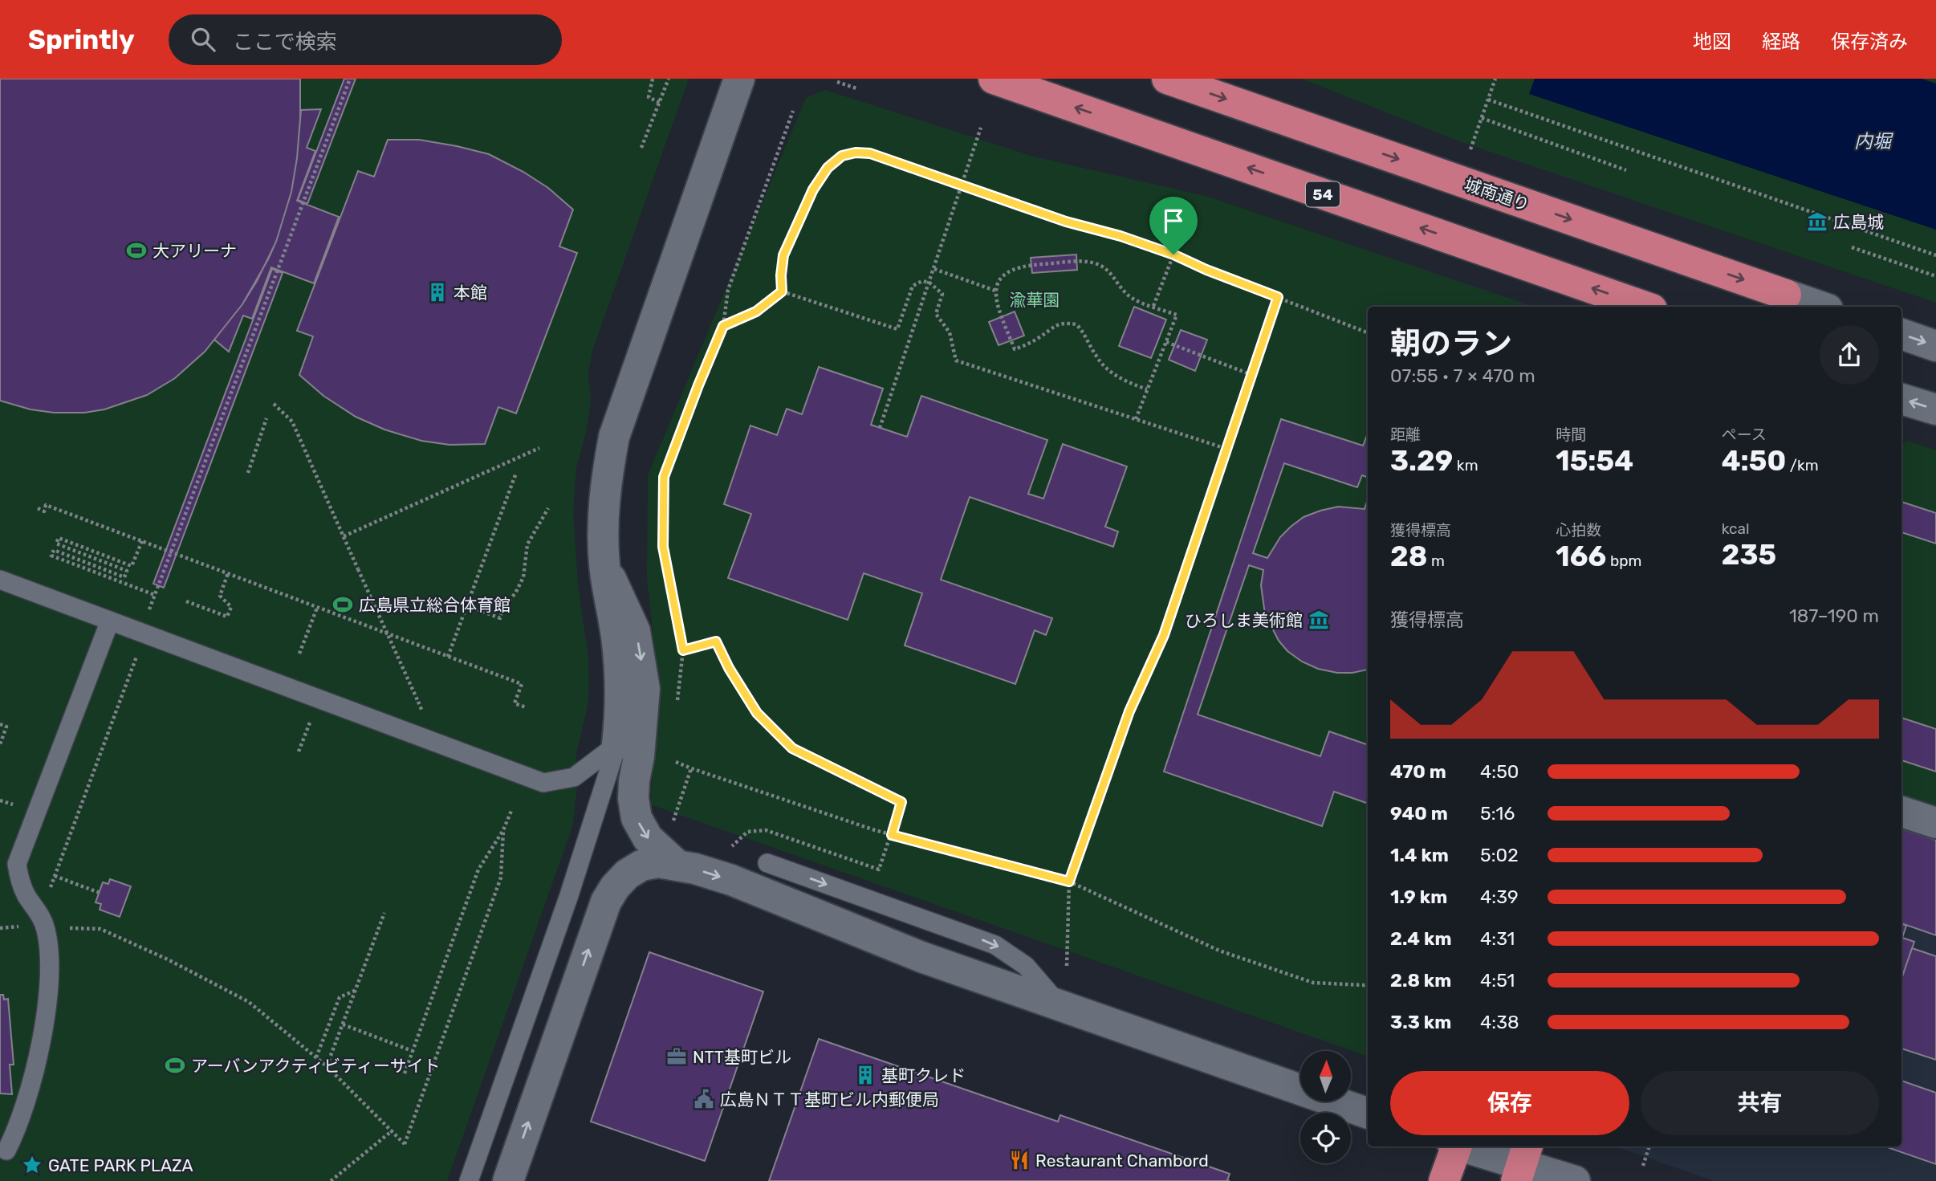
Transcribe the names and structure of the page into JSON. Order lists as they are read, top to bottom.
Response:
{
  "streets": {
    "highway": ["54", "城南通り"]
  },
  "water": ["内堀"],
  "parks": ["渝華園"],
  "places": {
    "museum": ["広島城", "ひろしま美術館"],
    "sports": ["大アリーナ", "広島県立総合体育館", "アーバンアクティビティーサイト"],
    "building": ["本館", "基町クレド"],
    "office": ["NTT基町ビル"],
    "public building": ["広島ＮＴＴ基町ビル内郵便局"],
    "restaurant": ["Restaurant Chambord"],
    "place": ["GATE PARK PLAZA"]
  },
  "north": "top",
  "page": {
    "header": "Sprintly",
    "search": "ここで検索",
    "nav": ["地図", "経路", "保存済み"],
    "heading": ["朝のラン", "07:55 · 7 × 470 m"],
    "stats": [
      ["距離", "3.29 km"],
      ["時間", "15:54"],
      ["ペース", "4:50 /km"],
      ["獲得標高", "28 m"],
      ["心拍数", "166 bpm"],
      ["kcal", "235"]
    ],
    "chart": ["獲得標高", "187–190 m"],
    "list": [
      {
        "name": "470 m",
        "note": "4:50"
      },
      {
        "name": "940 m",
        "note": "5:16"
      },
      {
        "name": "1.4 km",
        "note": "5:02"
      },
      {
        "name": "1.9 km",
        "note": "4:39"
      },
      {
        "name": "2.4 km",
        "note": "4:31"
      },
      {
        "name": "2.8 km",
        "note": "4:51"
      },
      {
        "name": "3.3 km",
        "note": "4:38"
      }
    ],
    "buttons": ["保存", "共有"]
  }
}
